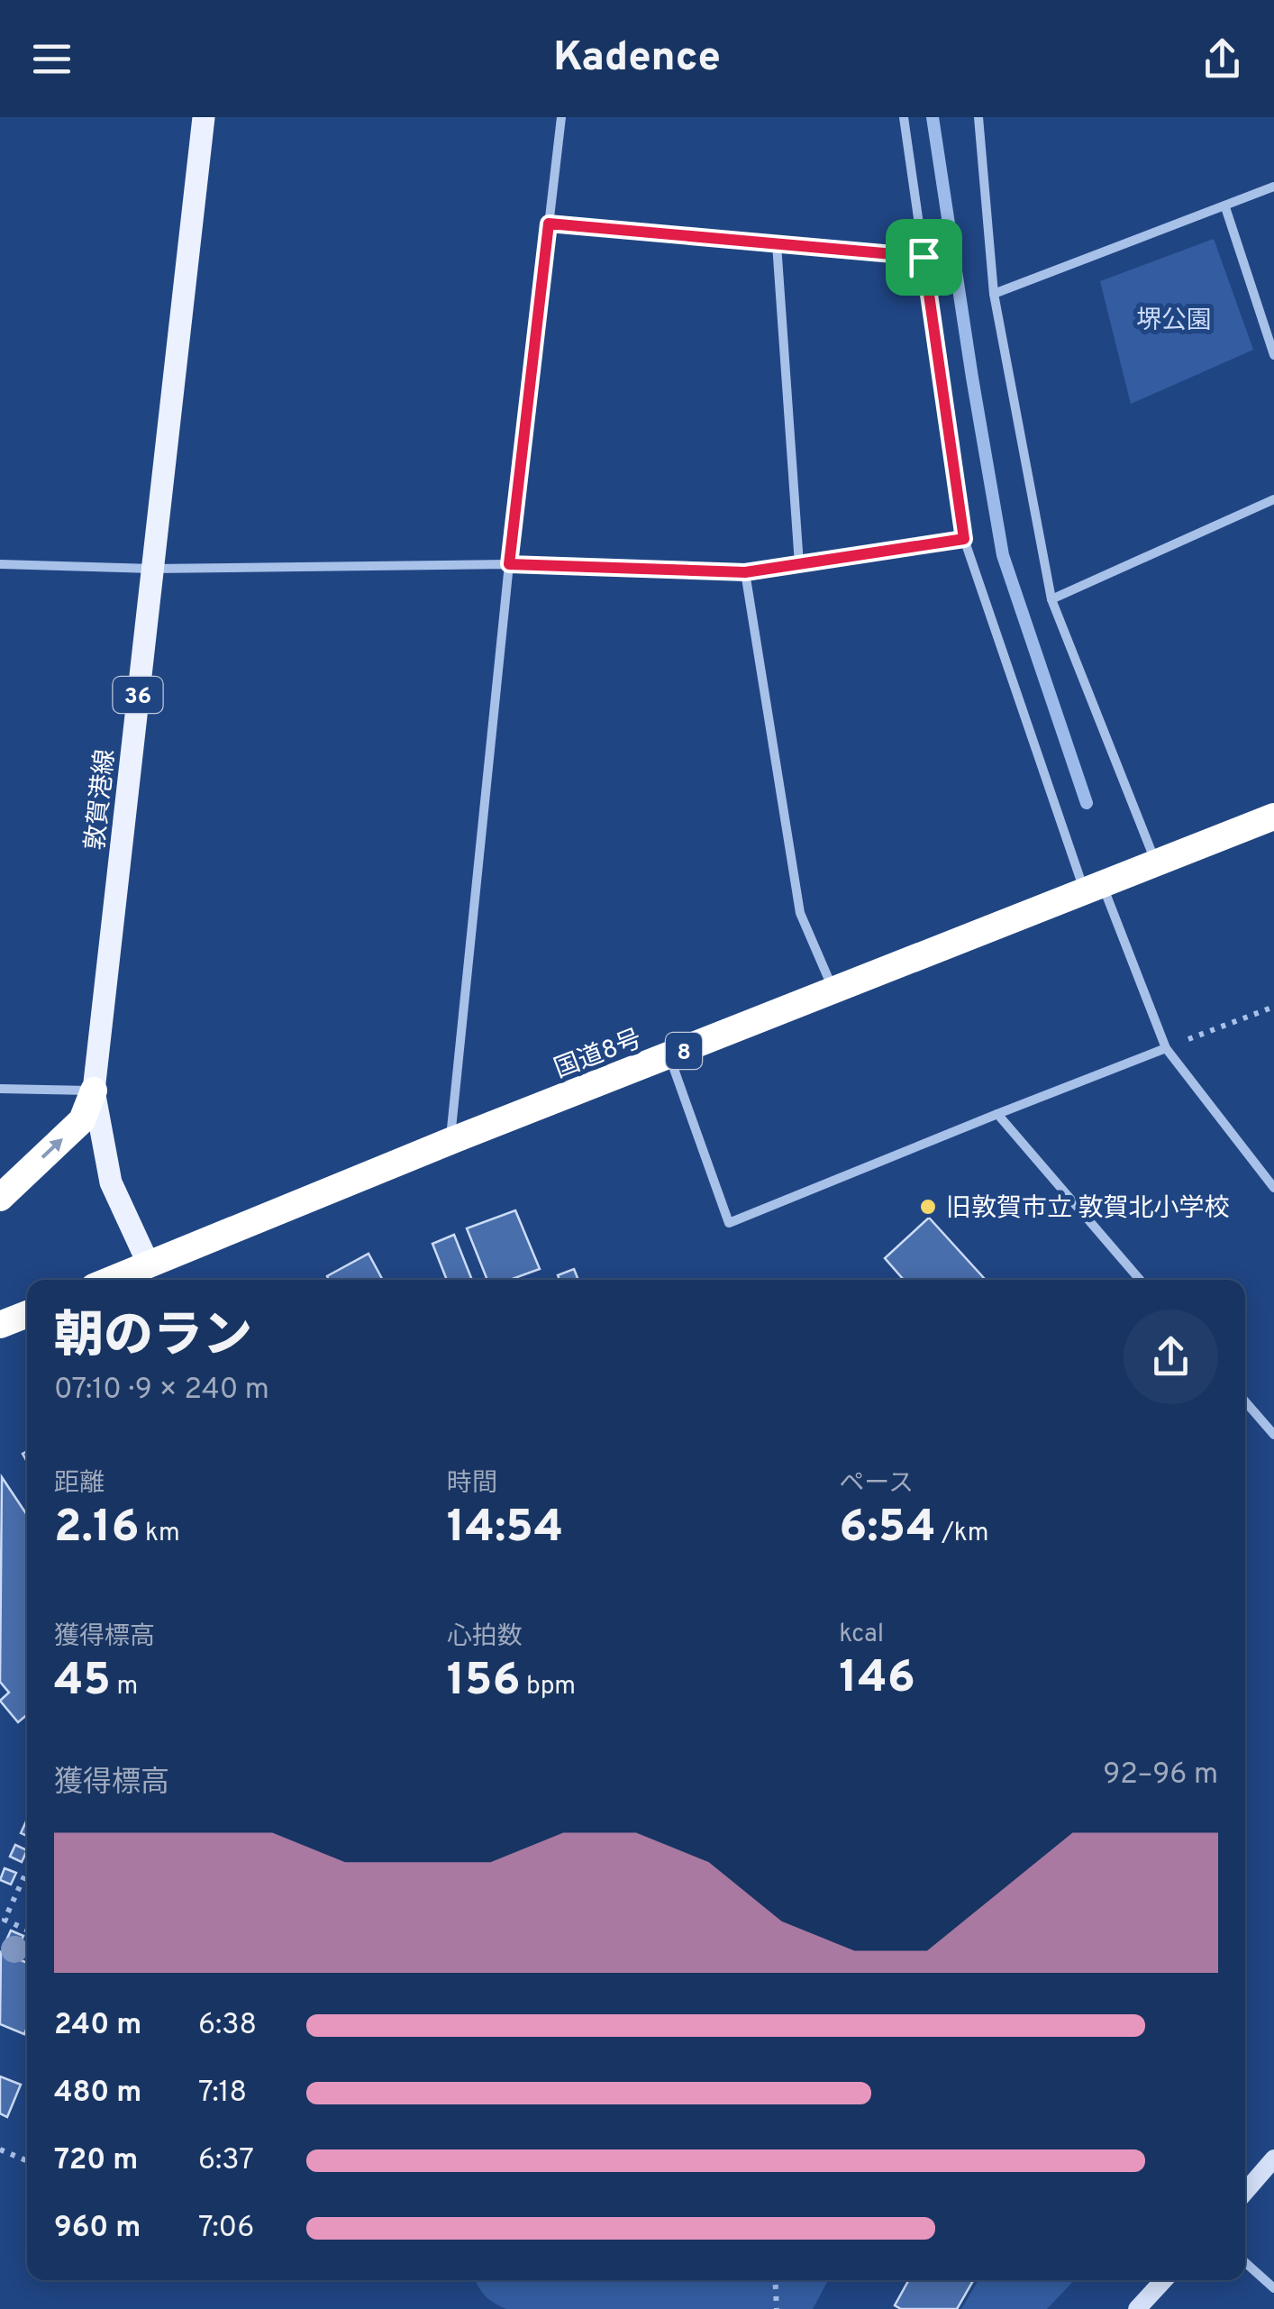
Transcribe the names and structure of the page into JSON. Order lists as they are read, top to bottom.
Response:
{
  "streets": {
    "highway": ["8", "国道8号"],
    "main road": ["36", "敦賀港線"]
  },
  "crossings": [
    ["敦賀港線", "国道8号"]
  ],
  "parks": ["堺公園"],
  "places": ["旧敦賀市立 敦賀北小学校"],
  "page": {
    "header": "Kadence",
    "heading": ["朝のラン", "07:10 · 9 × 240 m"],
    "stats": [
      ["距離", "2.16 km"],
      ["時間", "14:54"],
      ["ペース", "6:54 /km"],
      ["獲得標高", "45 m"],
      ["心拍数", "156 bpm"],
      ["kcal", "146"]
    ],
    "chart": ["獲得標高", "92–96 m"],
    "list": [
      {
        "name": "240 m",
        "note": "6:38"
      },
      {
        "name": "480 m",
        "note": "7:18"
      },
      {
        "name": "720 m",
        "note": "6:37"
      },
      {
        "name": "960 m",
        "note": "7:06"
      }
    ]
  }
}
